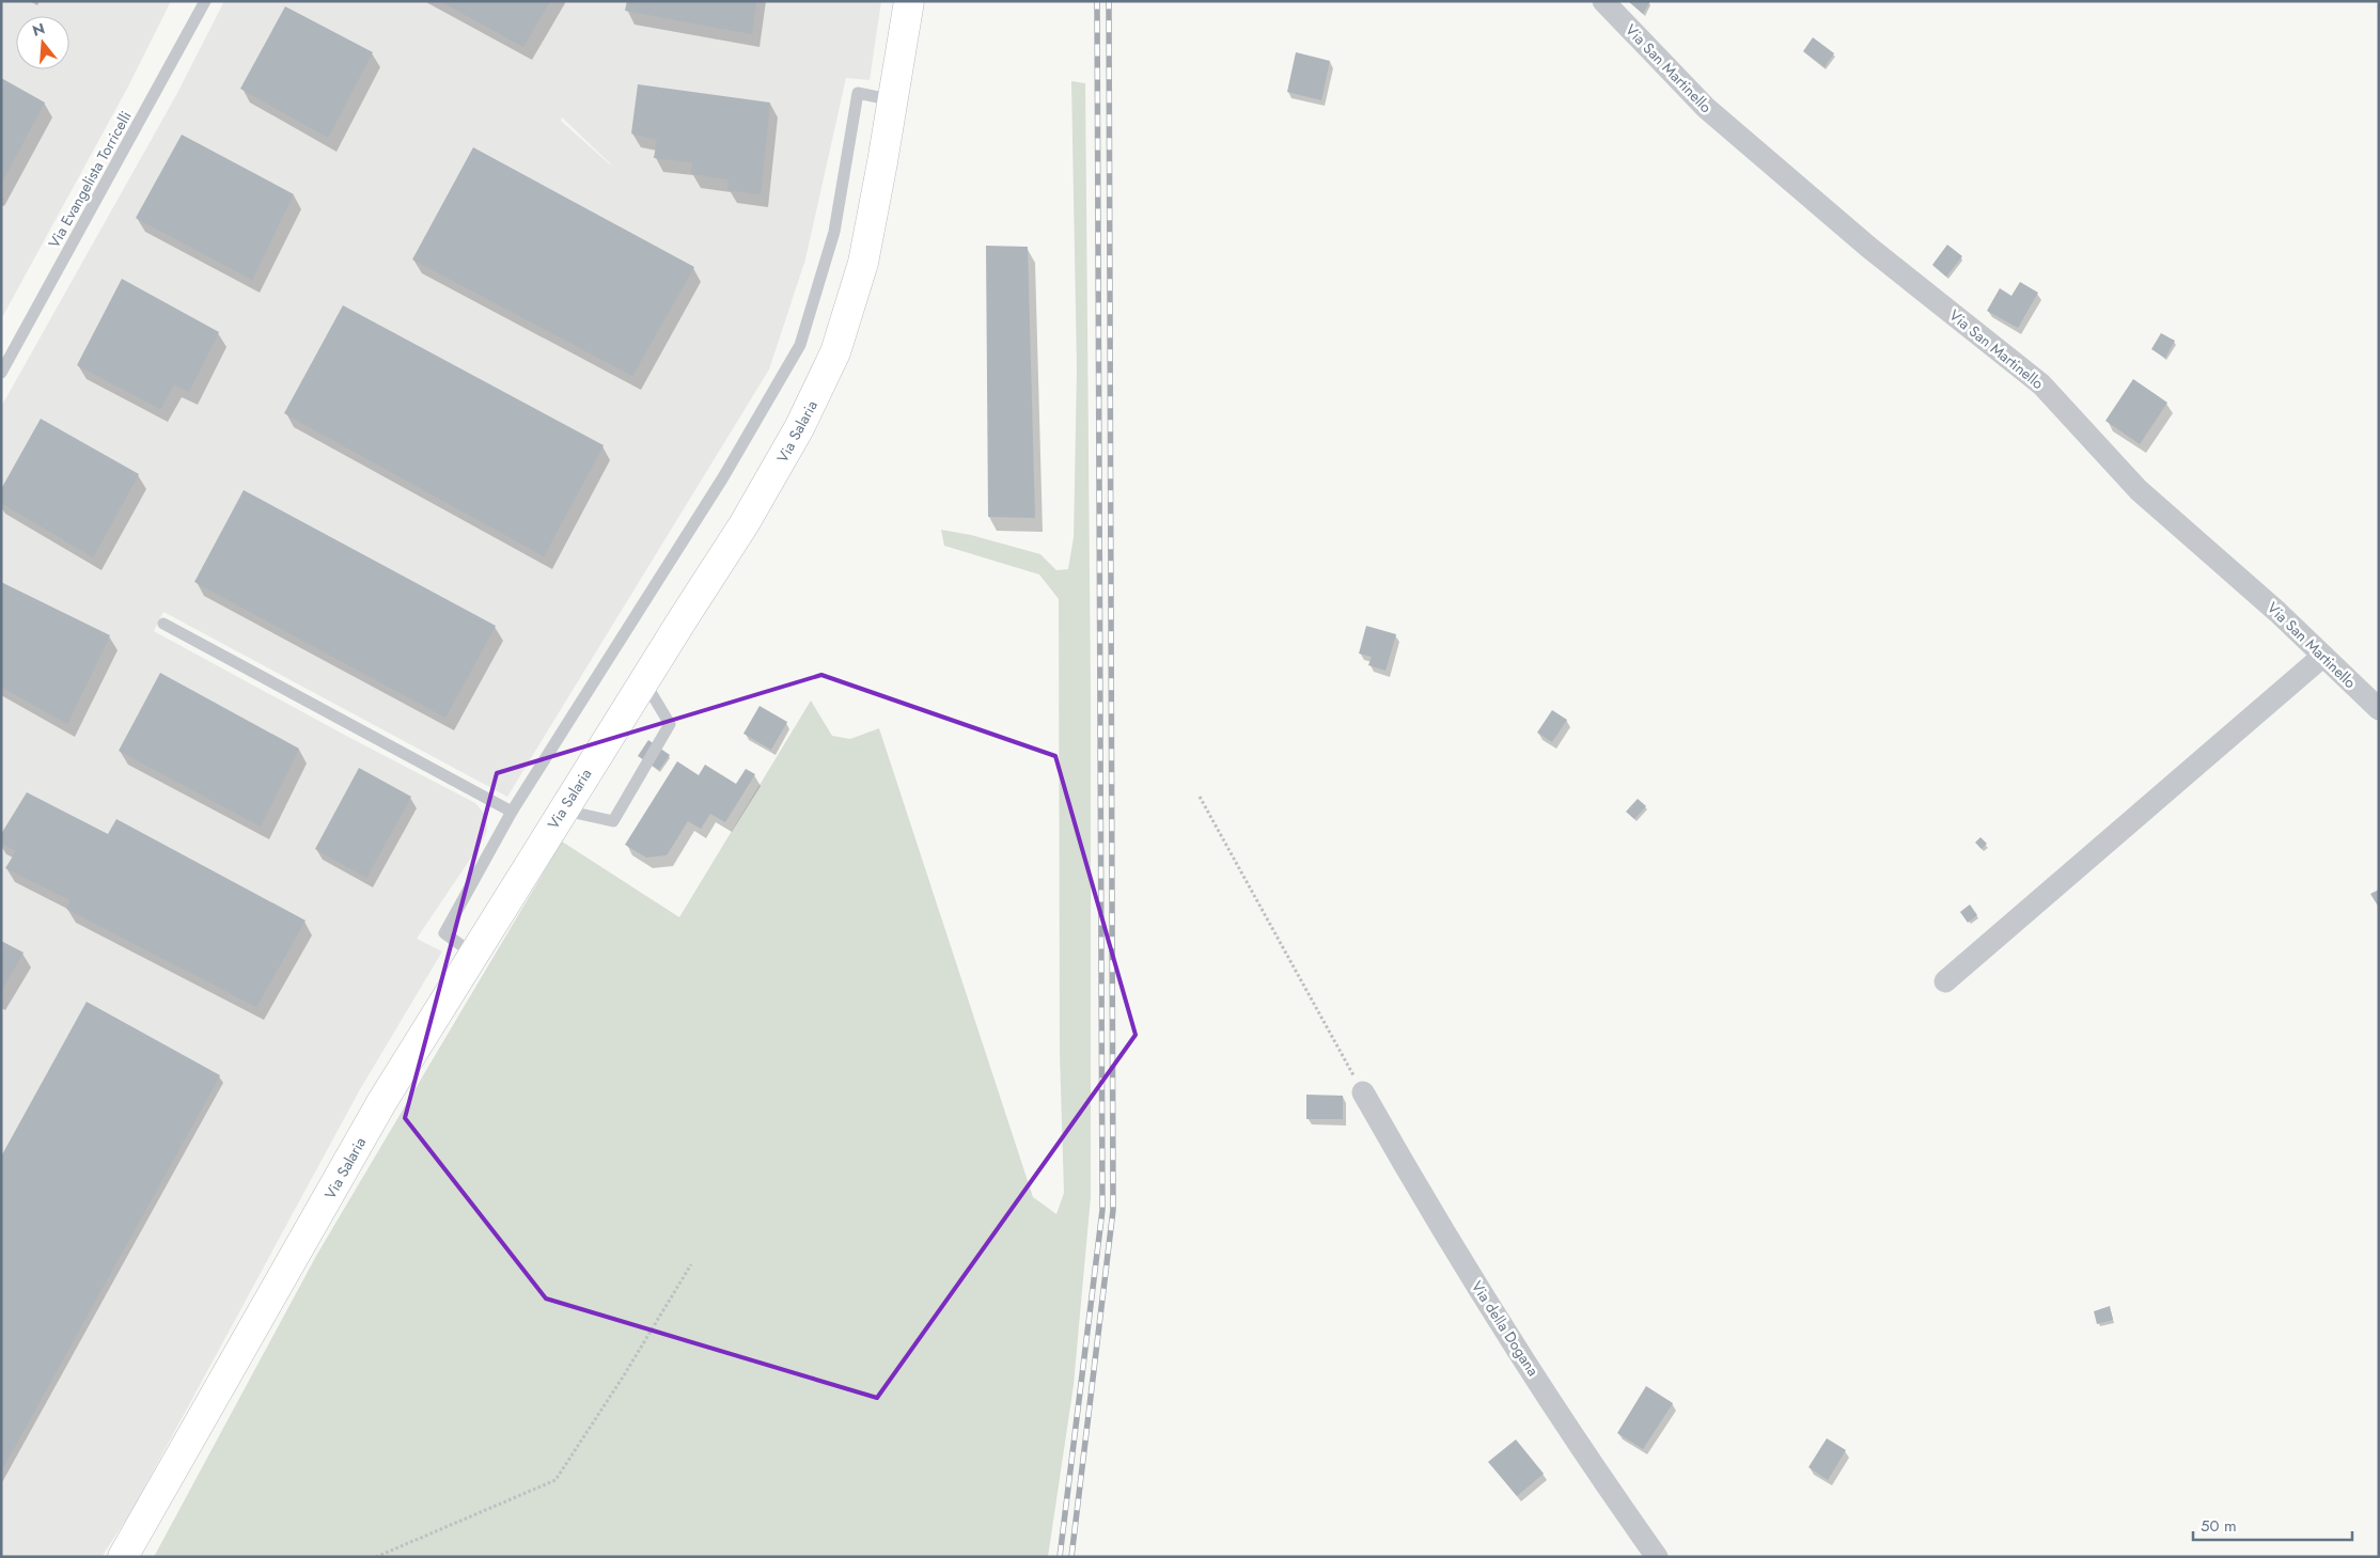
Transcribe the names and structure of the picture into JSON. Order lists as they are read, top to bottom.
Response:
{
  "streets": {
    "main road": ["Via Salaria"],
    "street": ["Via San Martinello", "Via della Dogana"],
    "lane": ["Via Evangelista Torricelli"]
  },
  "scale_bar": "50 m",
  "north": "top"
}
